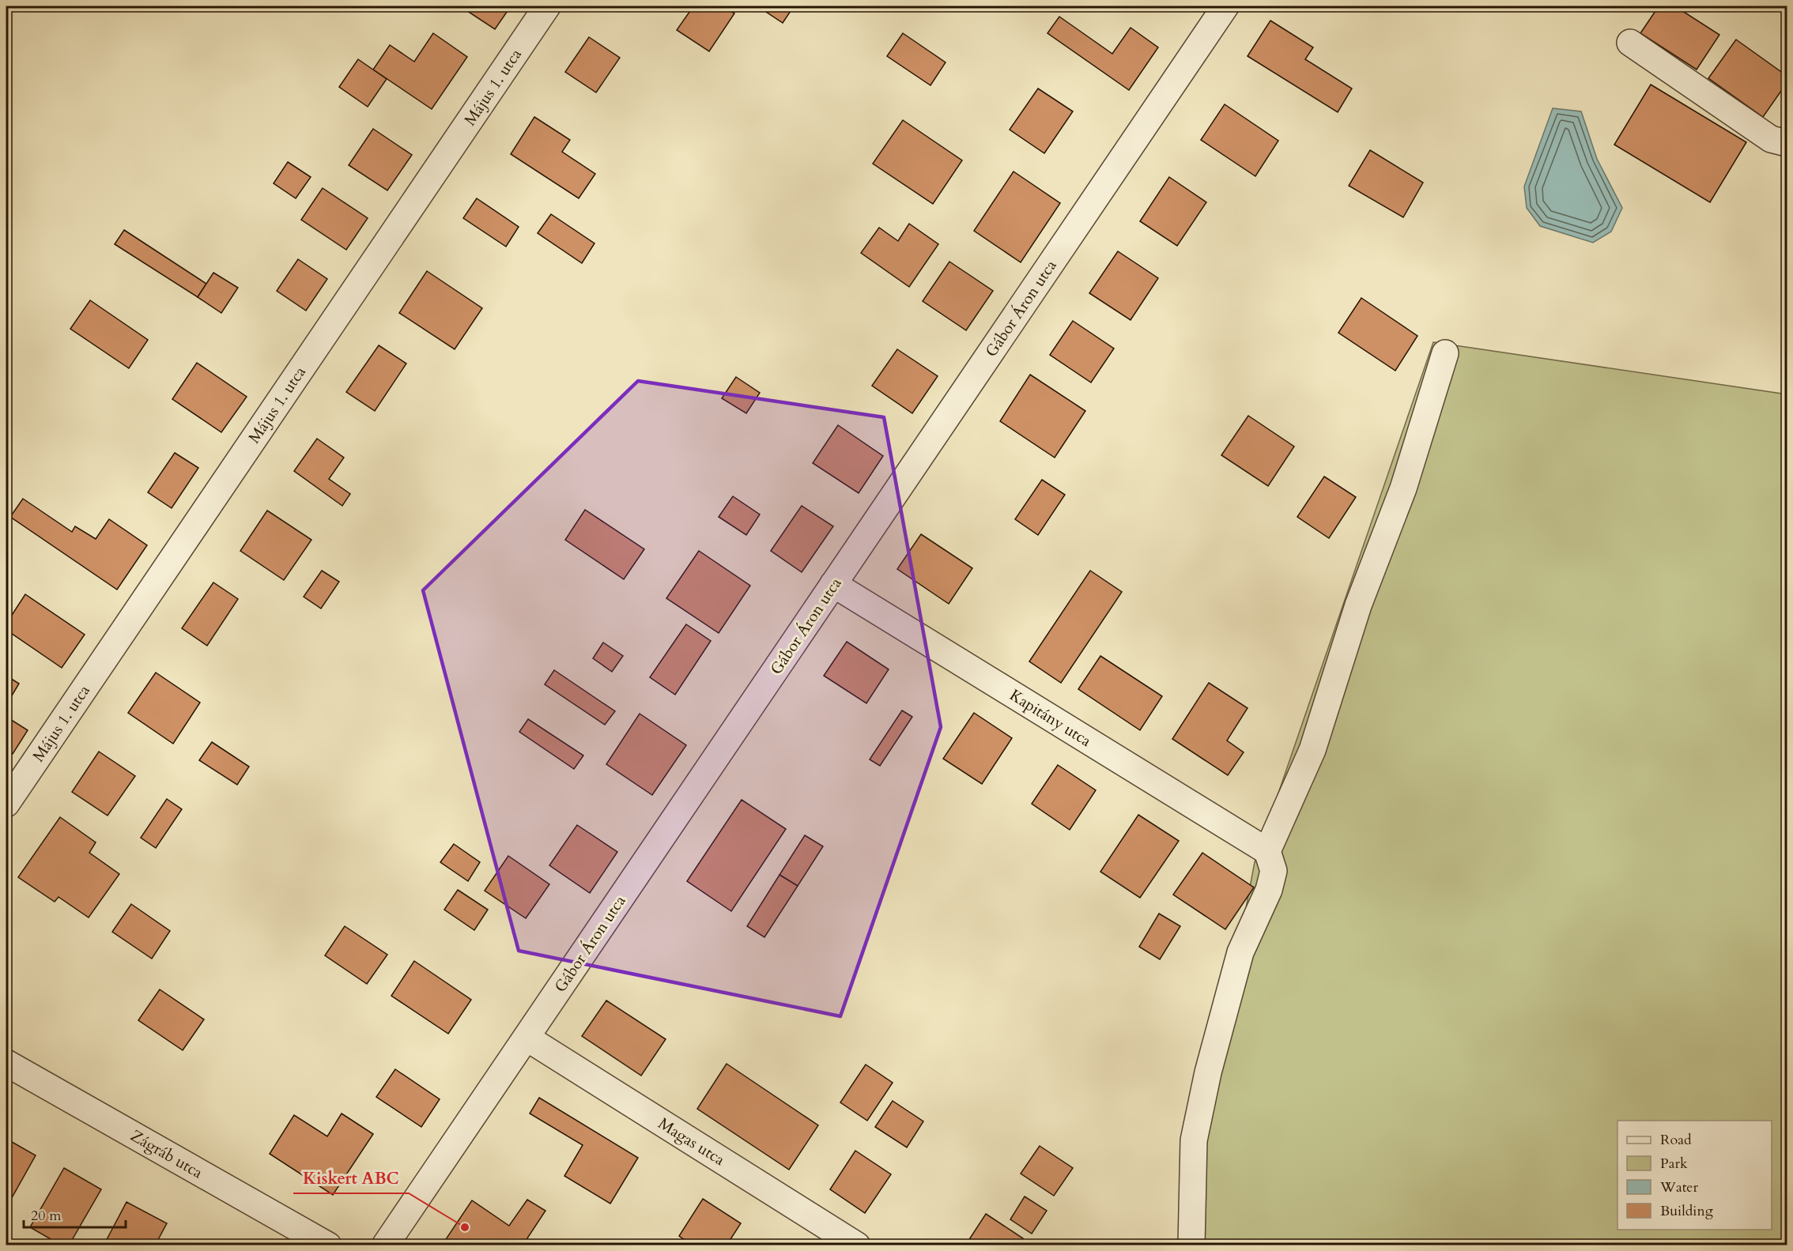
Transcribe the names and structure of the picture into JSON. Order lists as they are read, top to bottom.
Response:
{
  "streets": {
    "street": [
      "Május 1. utca",
      "Gábor Áron utca",
      "Kapitány utca",
      "Magas utca",
      "Zágráb utca"
    ]
  },
  "crossings": [
    ["Gábor Áron utca", "Kapitány utca"],
    ["Gábor Áron utca", "Magas utca"]
  ],
  "places": ["Kiskert ABC"],
  "legend": [
    "Road",
    "Park",
    "Water",
    "Building"
  ],
  "scale_bar": "20 m"
}
